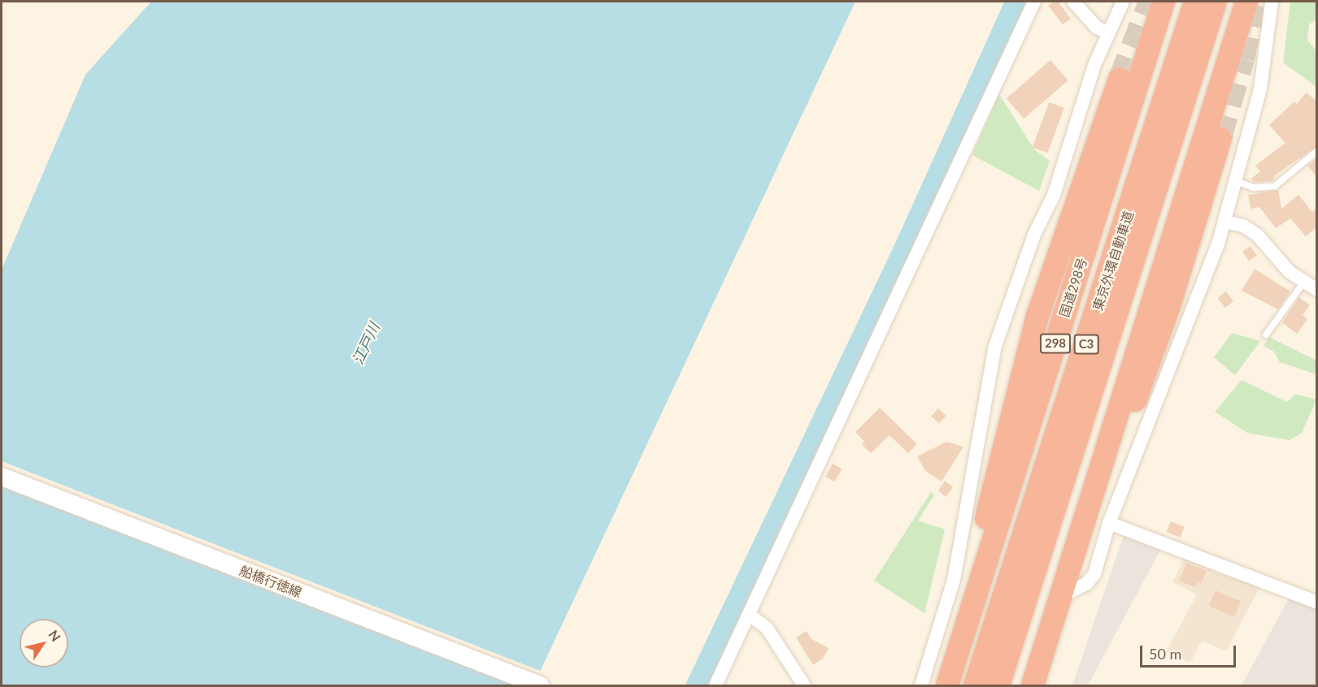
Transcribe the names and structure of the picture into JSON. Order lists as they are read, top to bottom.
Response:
{
  "streets": {
    "highway": [
      "東京外環自動車道",
      "国道298号",
      "298",
      "C3"
    ],
    "main road": ["船橋行徳線"]
  },
  "water": ["江戸川"],
  "scale_bar": "50 m",
  "north": "top right"
}
